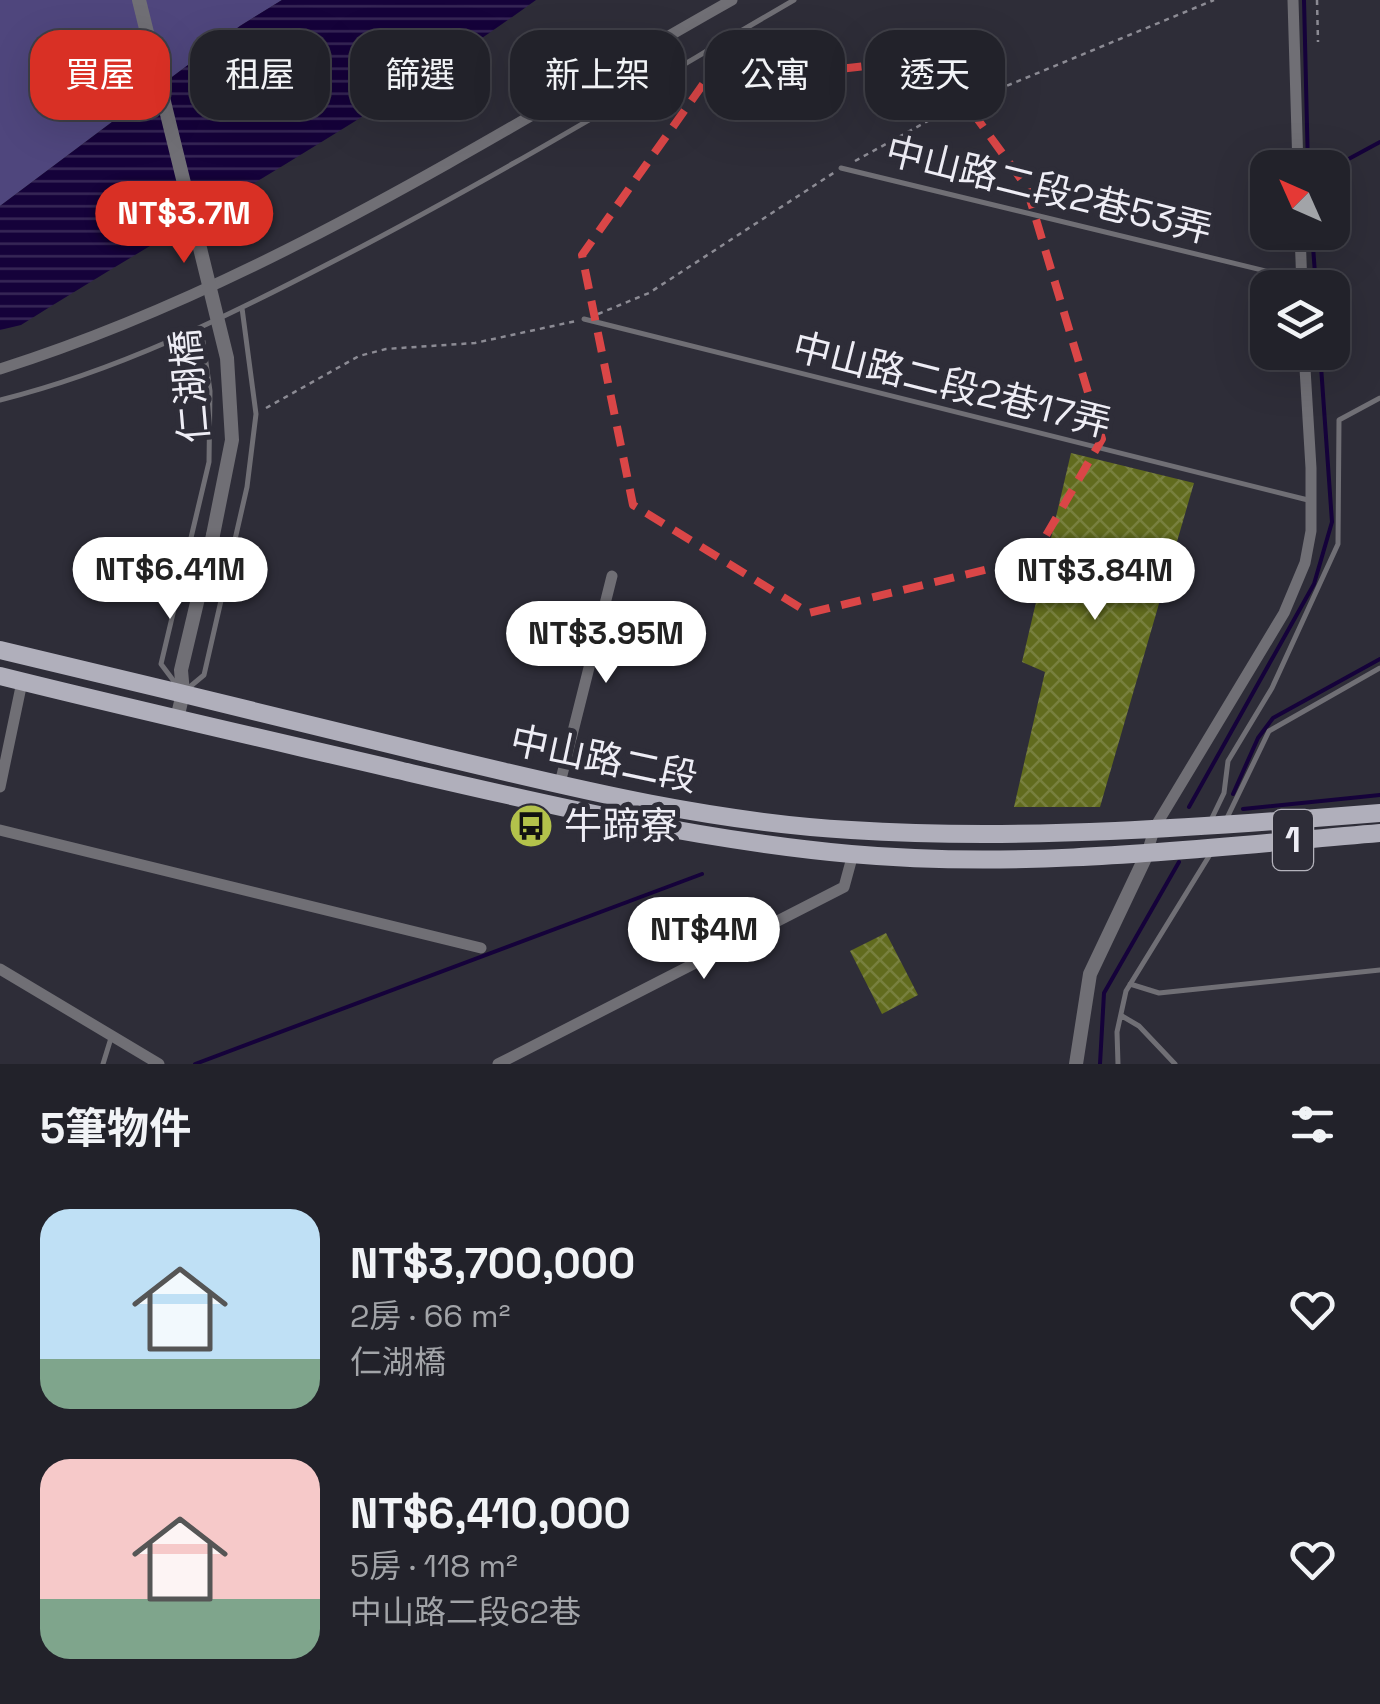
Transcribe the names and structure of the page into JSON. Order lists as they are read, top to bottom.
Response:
{
  "streets": {
    "main road": ["中山路二段", "1"],
    "street": ["仁湖橋"],
    "lane": ["中山路二段2巷53弄", "中山路二段2巷17弄"]
  },
  "crossings": [
    ["仁湖橋", "中山路二段"],
    ["中山路二段", "1"]
  ],
  "places": {
    "bus stop": ["牛蹄寮"]
  },
  "north": "top left",
  "page": {
    "chip": [
      "買屋",
      "租屋",
      "篩選",
      "新上架",
      "公寓",
      "透天"
    ],
    "price": [
      "NT$3.7M",
      "NT$6.41M",
      "NT$3.84M",
      "NT$3.95M",
      "NT$4M"
    ],
    "heading": "5筆物件",
    "list": [
      {
        "name": "NT$3,700,000",
        "note": "2房 · 66 m² · 仁湖橋"
      },
      {
        "name": "NT$6,410,000",
        "note": "5房 · 118 m² · 中山路二段62巷"
      }
    ]
  }
}
